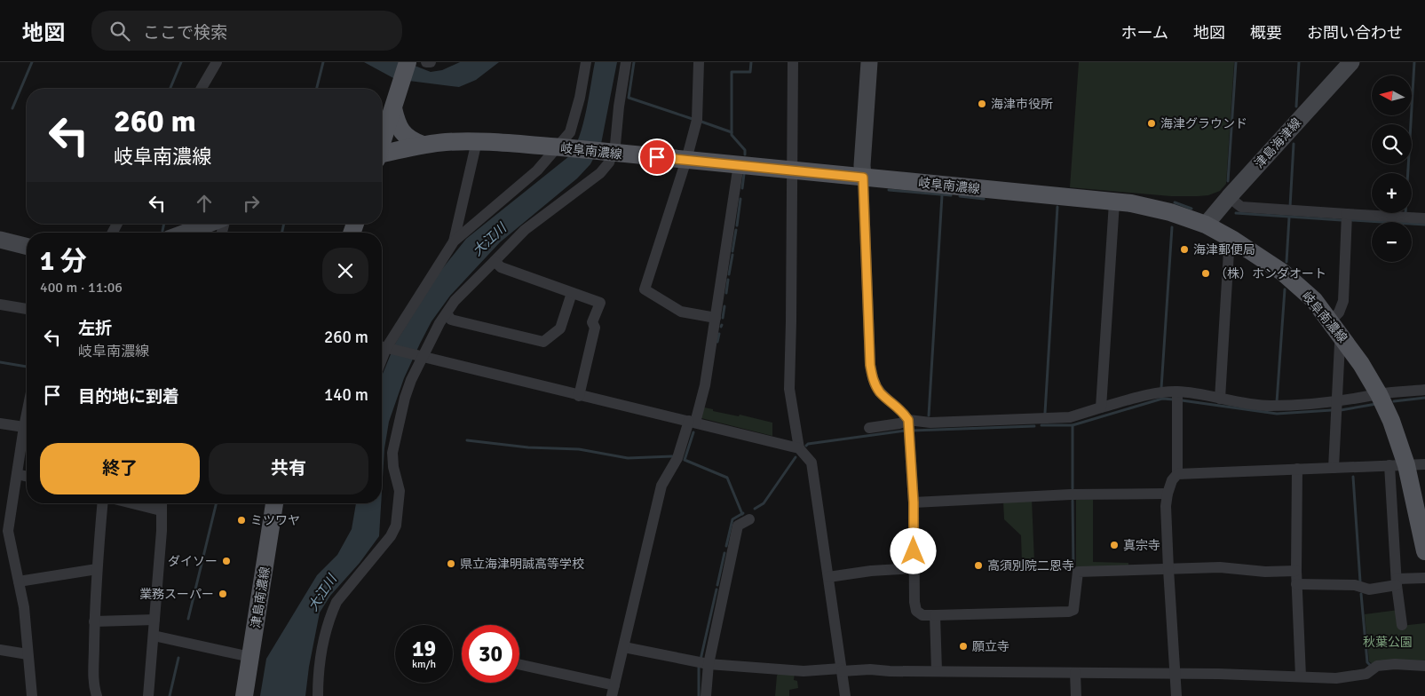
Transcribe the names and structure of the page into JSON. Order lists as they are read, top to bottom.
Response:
{
  "streets": {
    "main road": ["津島海津線", "岐阜南濃線", "津島南濃線"]
  },
  "crossings": [
    ["津島海津線", "岐阜南濃線"]
  ],
  "water": ["大江川"],
  "parks": ["秋葉公園"],
  "places": [
    "海津市役所",
    "海津グラウンド",
    "海津郵便局",
    "（株）ホンダオート",
    "ミツワヤ",
    "真宗寺",
    "ダイソー",
    "県立海津明誠高等学校",
    "高須別院二恩寺",
    "業務スーパー",
    "願立寺"
  ],
  "north": "left",
  "page": {
    "header": "地図",
    "search": "ここで検索",
    "nav": [
      "ホーム",
      "地図",
      "概要",
      "お問い合わせ"
    ],
    "map_buttons": ["+", "−"],
    "turn": ["260 m", "岐阜南濃線"],
    "heading": ["1 分", "400 m · 11:06"],
    "list": [
      {
        "name": "左折",
        "note": "岐阜南濃線",
        "value": "260 m"
      },
      {
        "name": "目的地に到着",
        "value": "140 m"
      }
    ],
    "buttons": ["終了", "共有"],
    "speed": "19 km/h",
    "limit": "30"
  }
}
